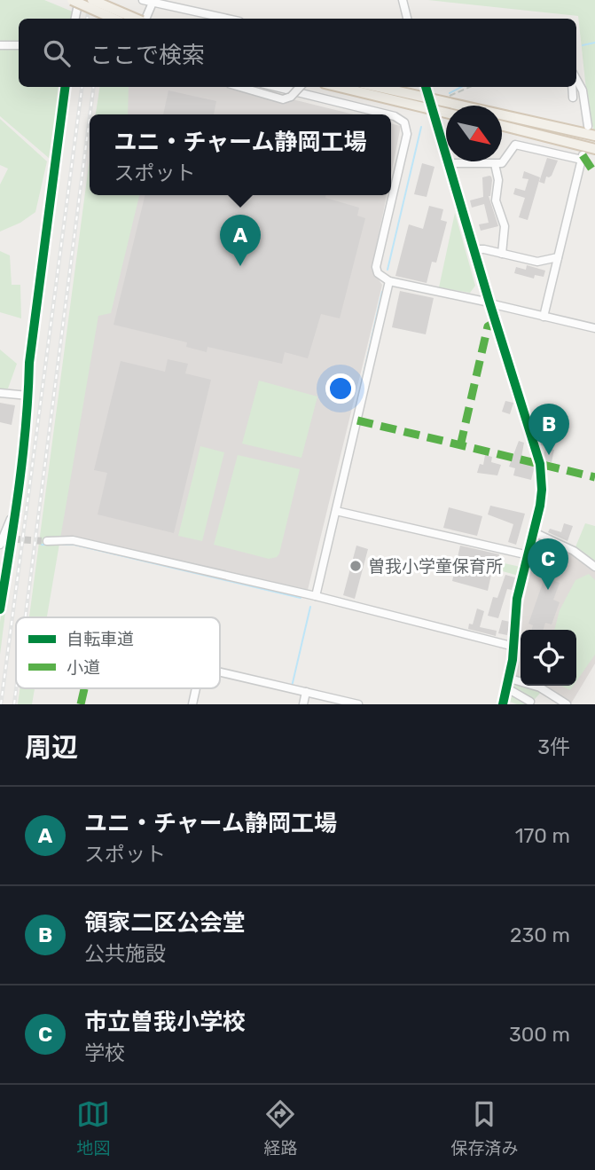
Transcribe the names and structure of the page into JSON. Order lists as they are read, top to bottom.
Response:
{
  "places": ["曽我小学童保育所"],
  "legend": ["自転車道", "小道"],
  "north": "bottom right",
  "page": {
    "search": "ここで検索",
    "popup": ["ユニ・チャーム静岡工場", "スポット"],
    "pins": ["A", "B", "C"],
    "heading": ["周辺", "3件"],
    "list": [
      {
        "mark": "A",
        "name": "ユニ・チャーム静岡工場",
        "note": "スポット",
        "value": "170 m"
      },
      {
        "mark": "B",
        "name": "領家二区公会堂",
        "note": "公共施設",
        "value": "230 m"
      },
      {
        "mark": "C",
        "name": "市立曽我小学校",
        "note": "学校",
        "value": "300 m"
      }
    ],
    "nav": ["地図", "経路", "保存済み"]
  }
}
